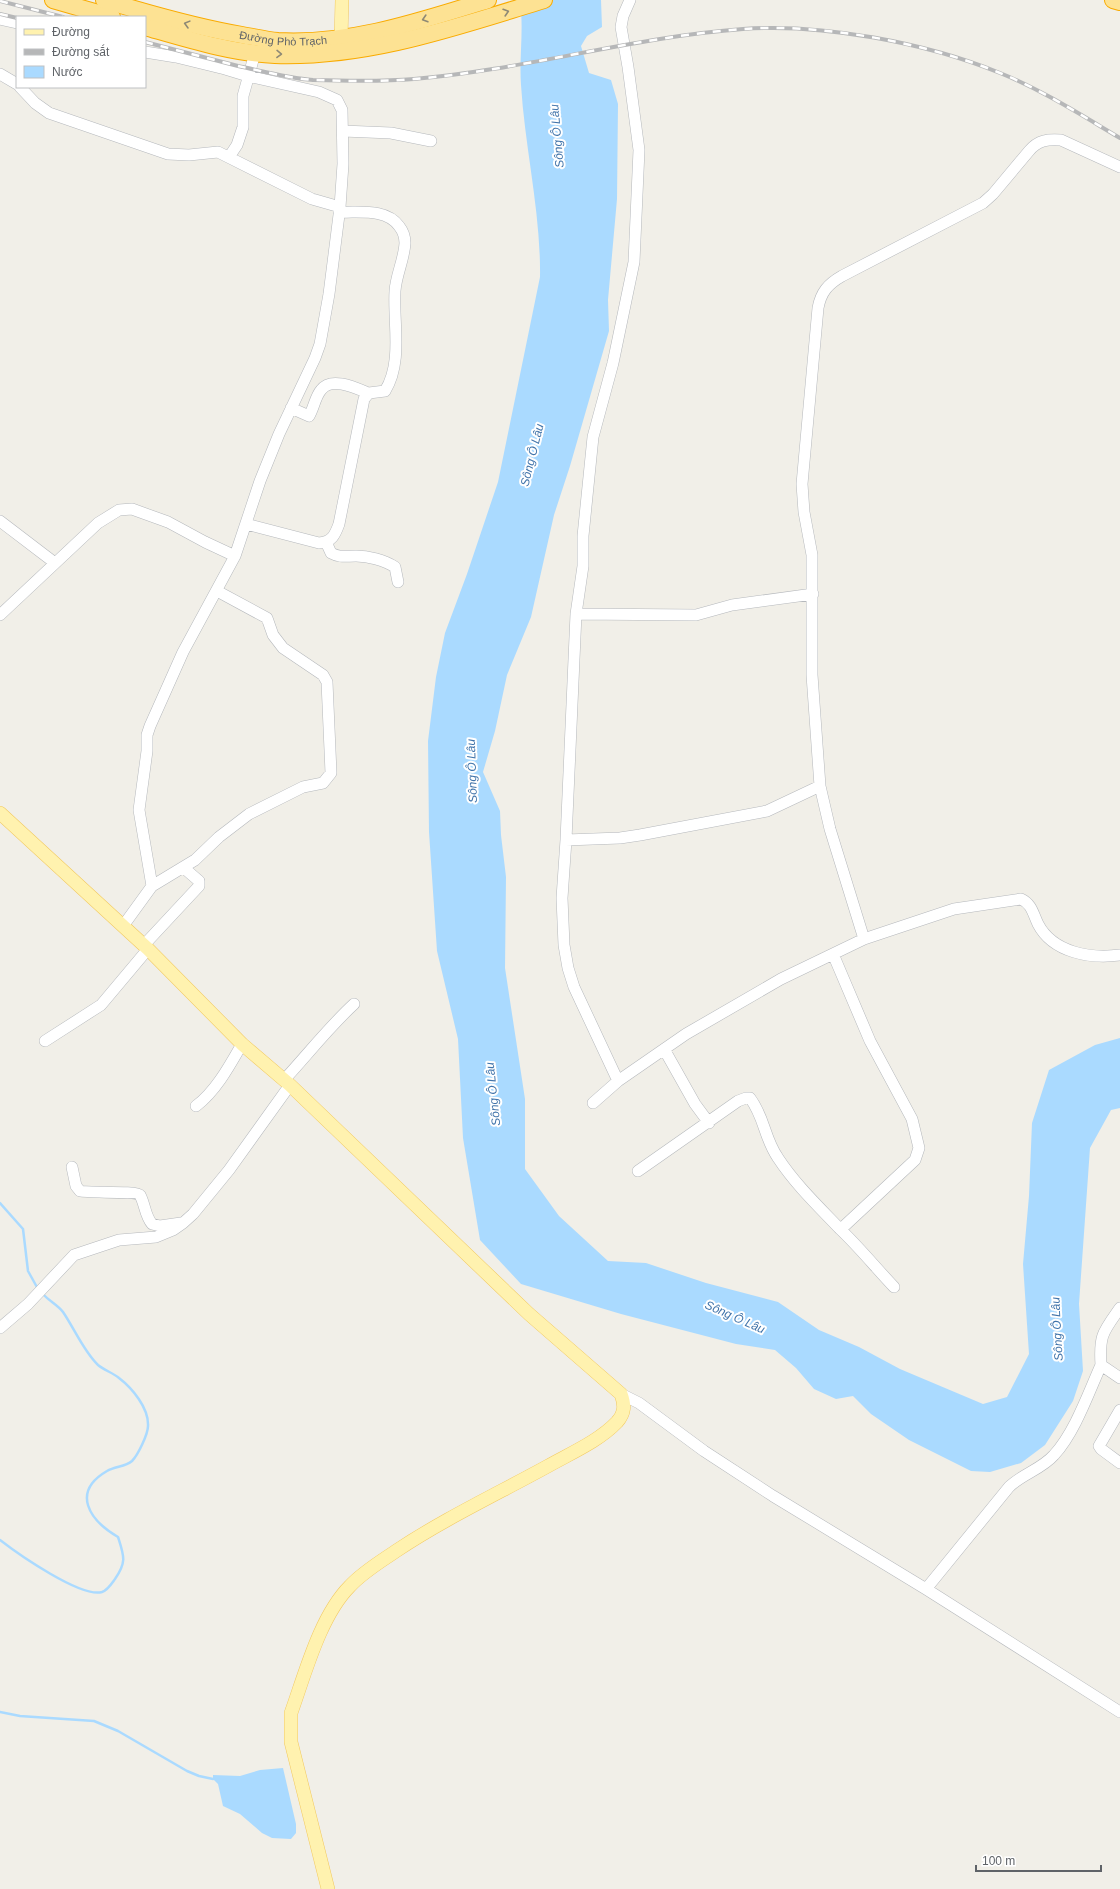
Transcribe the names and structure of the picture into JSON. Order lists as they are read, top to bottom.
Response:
{
  "streets": {
    "highway": ["Đường Phò Trạch"]
  },
  "water": ["Sông Ô Lâu"],
  "legend": ["Đường", "Đường sắt", "Nước"],
  "scale_bar": "100 m"
}
